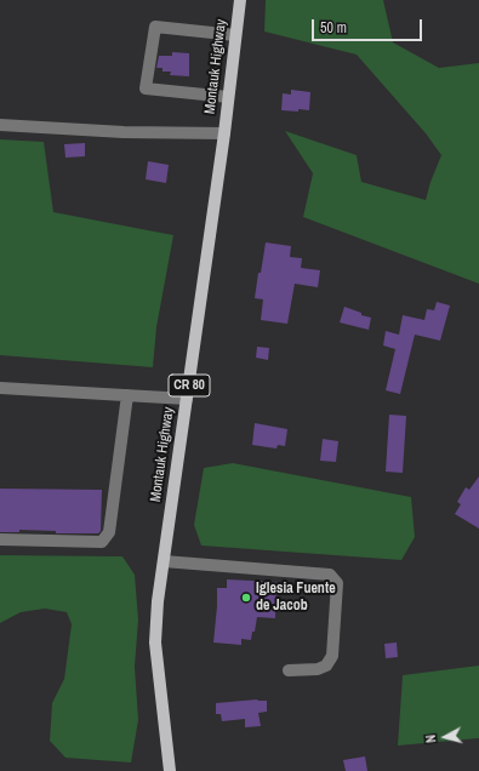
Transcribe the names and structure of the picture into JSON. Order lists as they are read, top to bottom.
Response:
{
  "streets": {
    "main road": ["Montauk Highway", "CR 80"]
  },
  "places": ["Iglesia Fuente de Jacob"],
  "scale_bar": "50 m",
  "north": "left"
}
